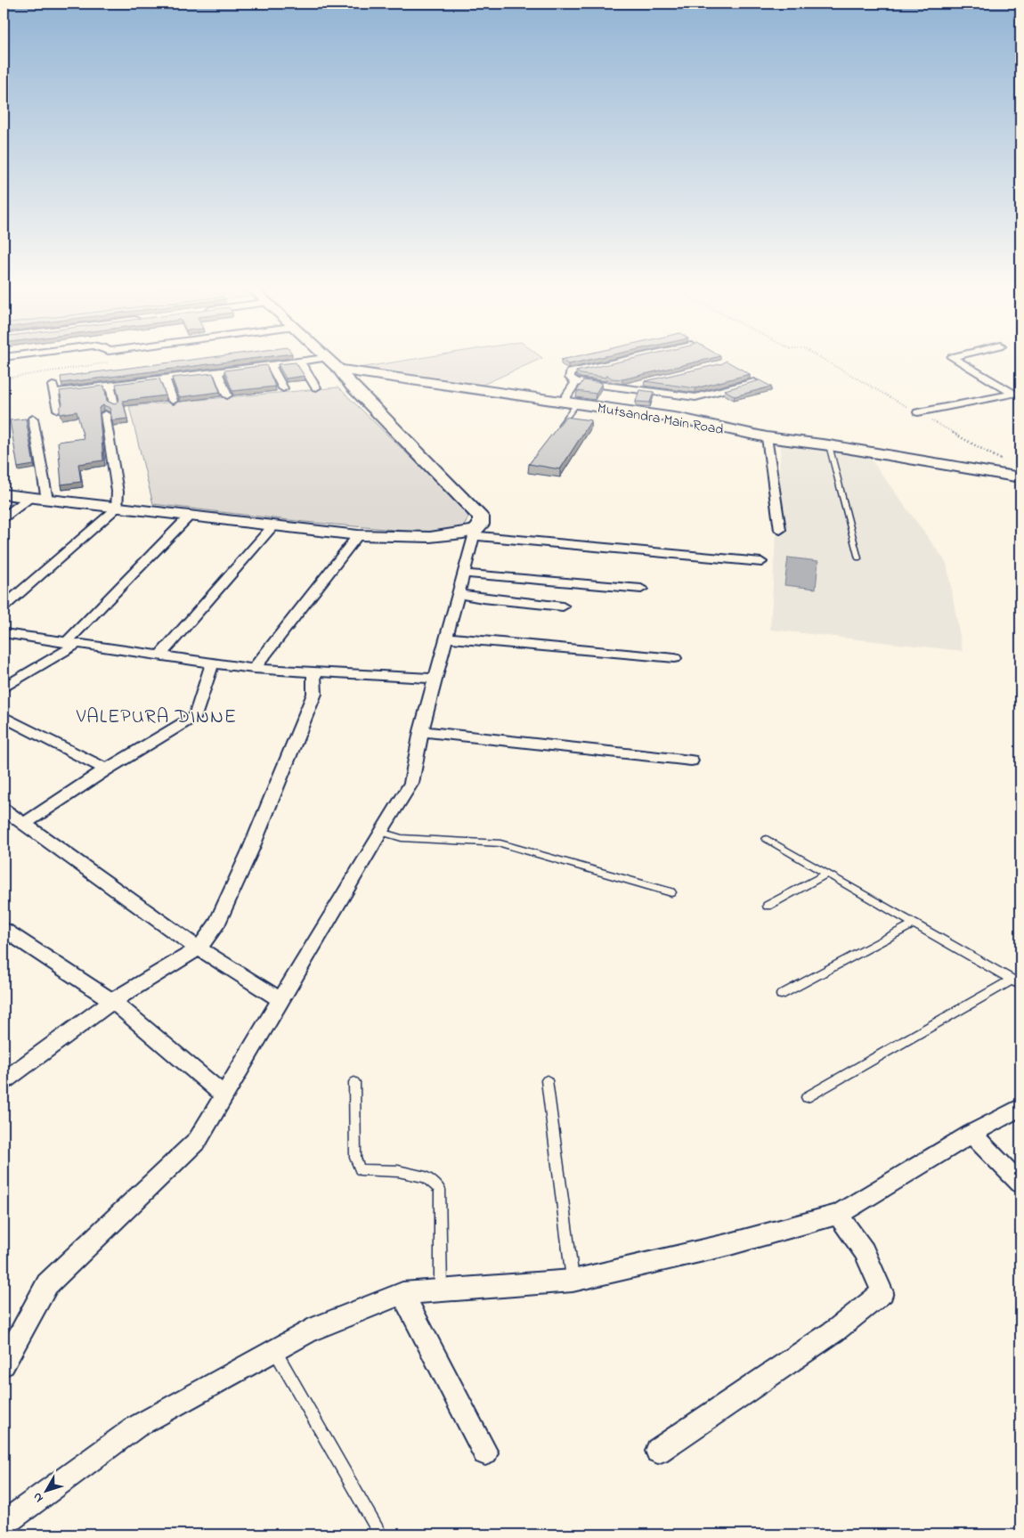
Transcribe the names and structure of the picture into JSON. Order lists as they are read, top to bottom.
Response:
{
  "streets": {
    "street": ["Mutsandra Main Road"]
  },
  "districts": ["VALEPURA DINNE"],
  "north": "bottom left"
}
